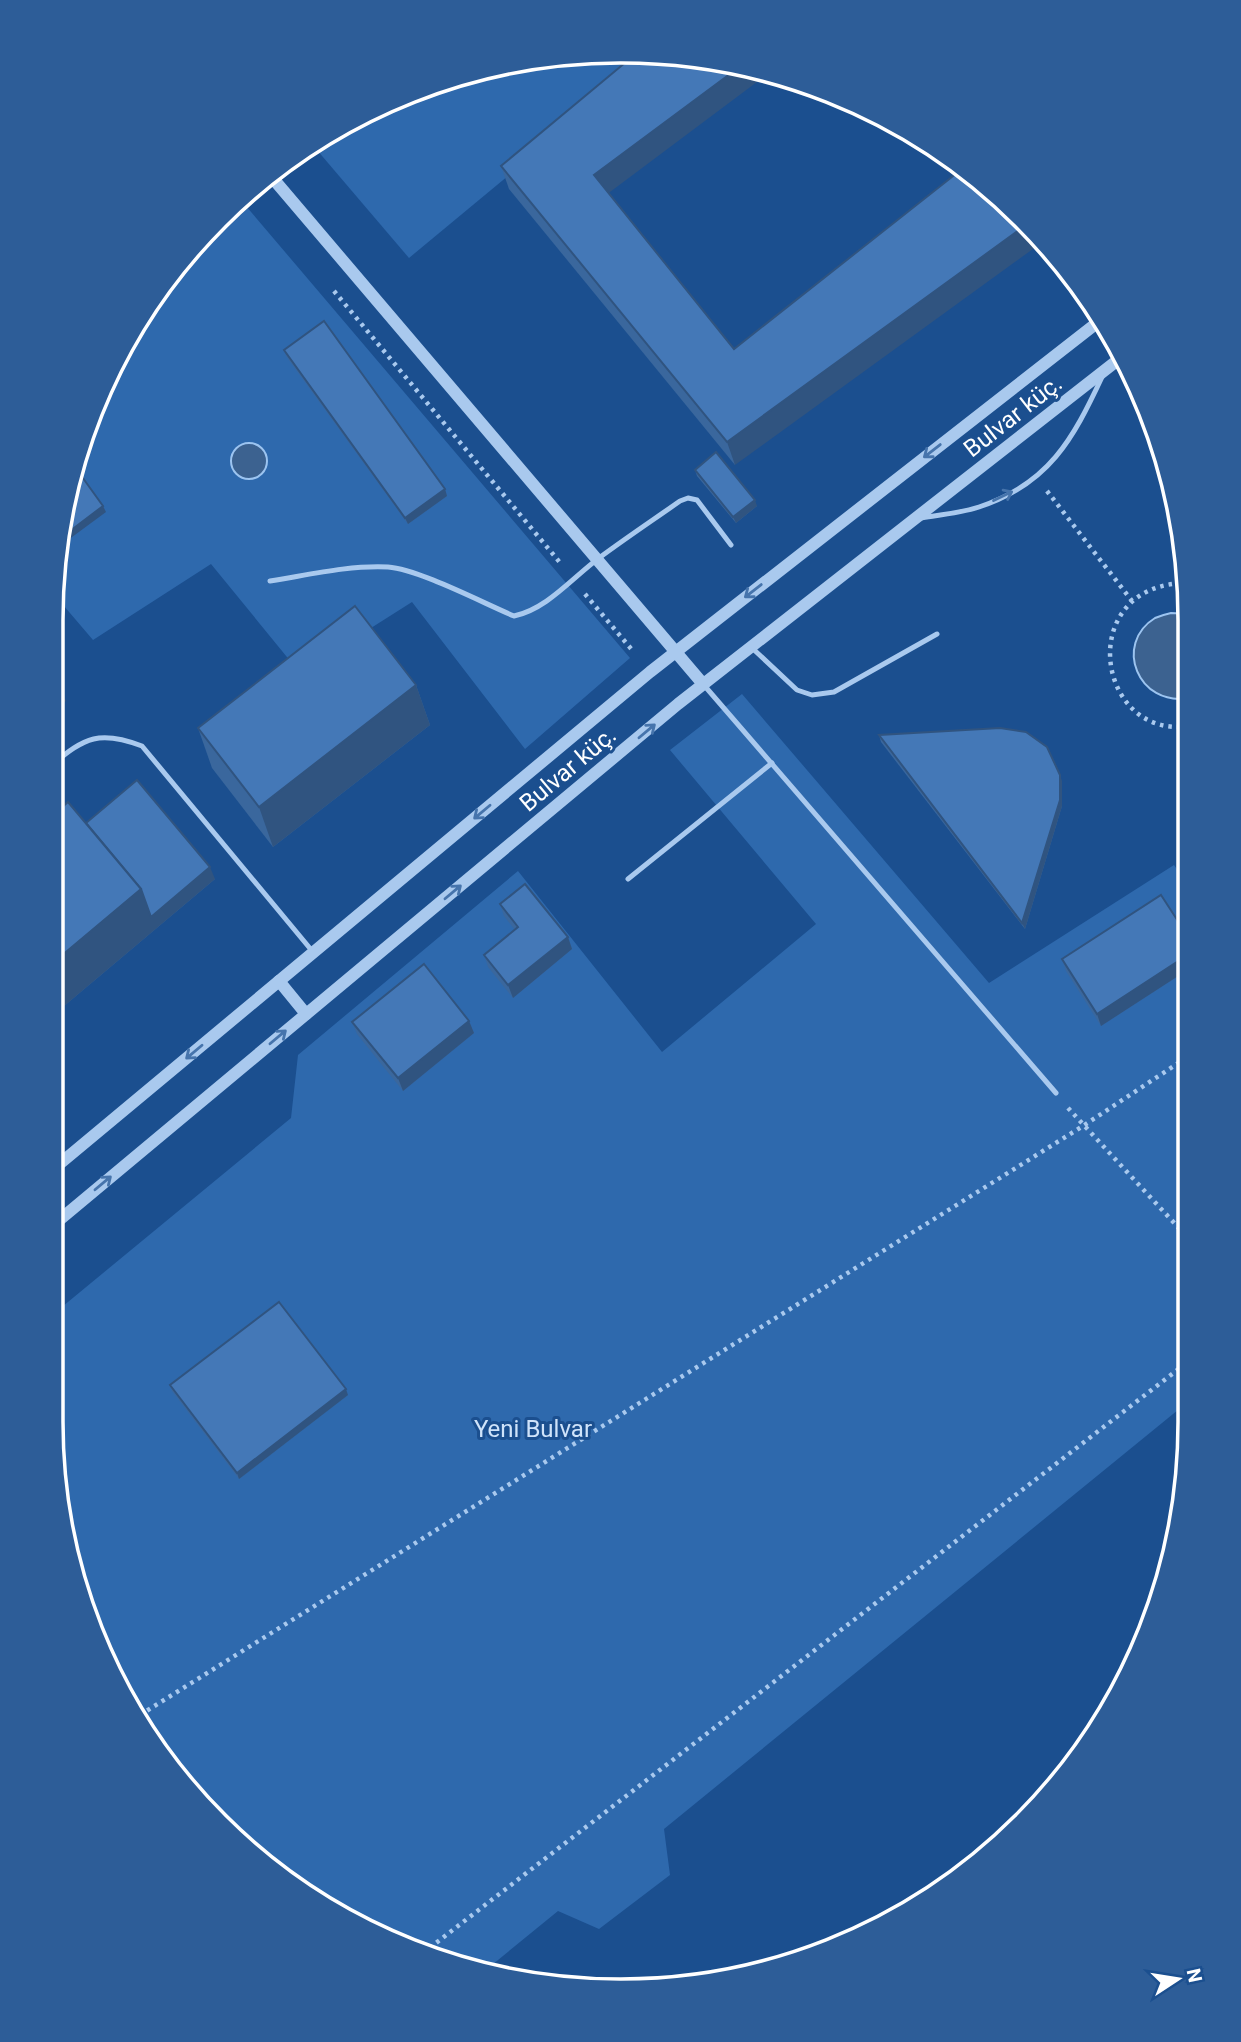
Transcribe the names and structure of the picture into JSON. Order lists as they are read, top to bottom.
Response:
{
  "streets": {
    "street": ["Bulvar küç."]
  },
  "parks": ["Yeni Bulvar"],
  "north": "right"
}
